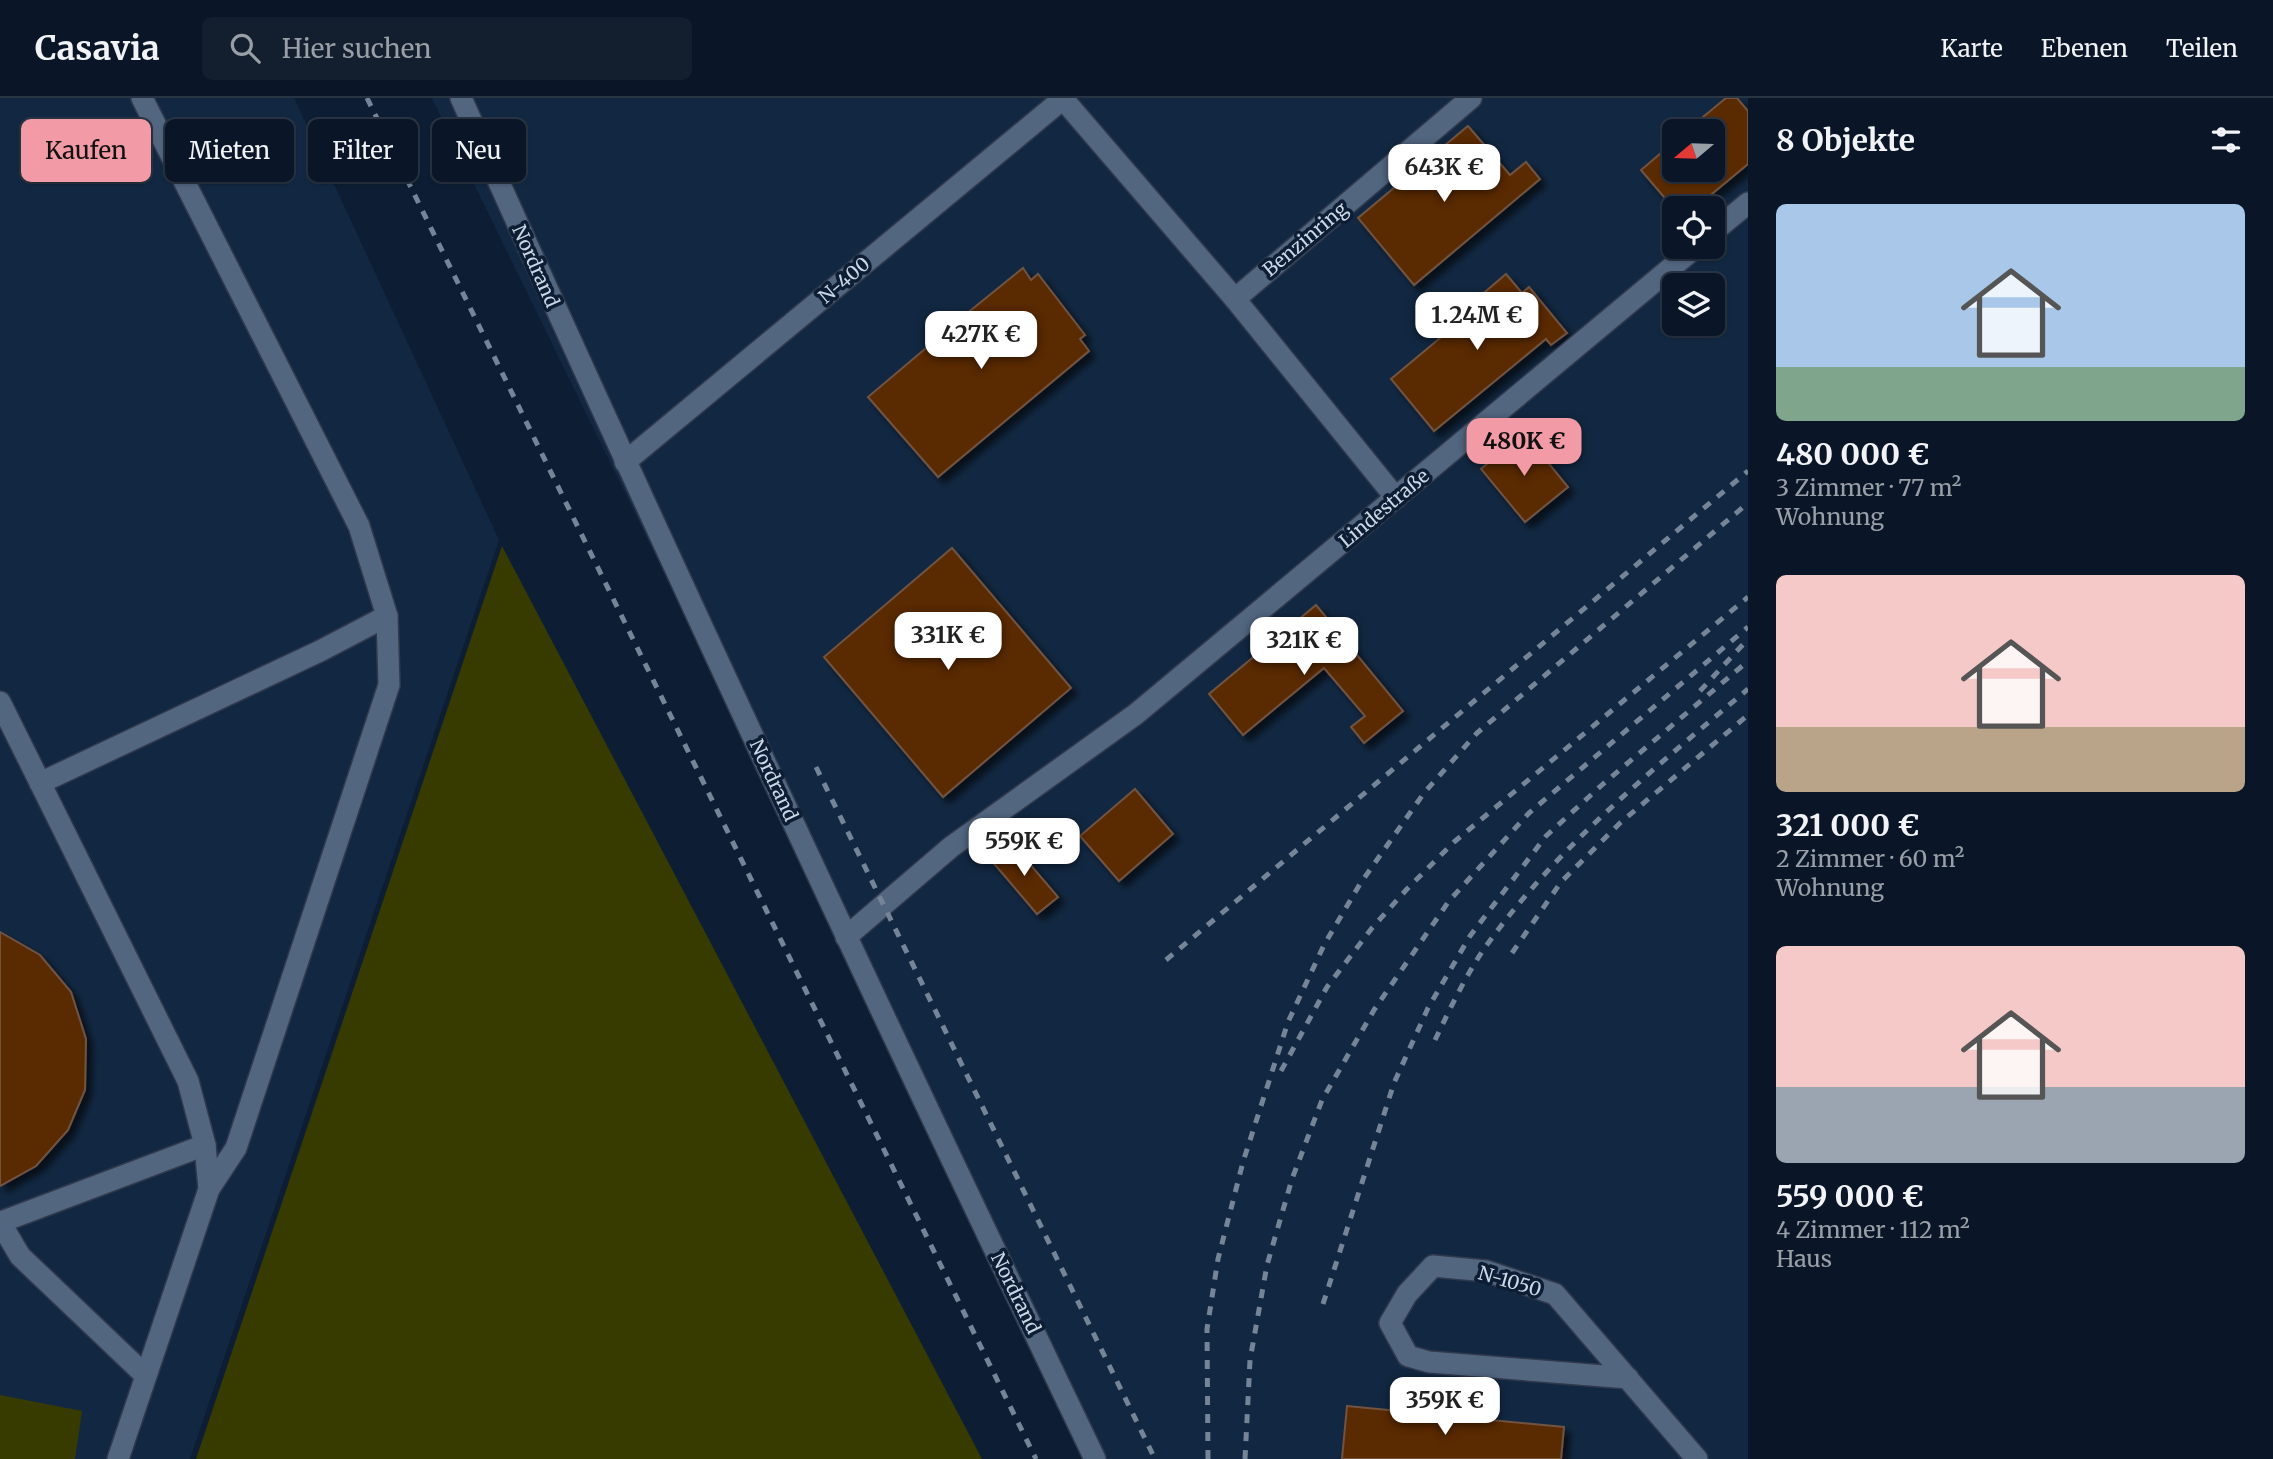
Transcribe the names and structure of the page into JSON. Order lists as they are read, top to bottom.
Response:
{
  "streets": {
    "lane": [
      "Benzinring",
      "Nordrand",
      "N-400",
      "Lindestraße",
      "N-1050"
    ]
  },
  "crossings": [
    ["Nordrand", "N-400"],
    ["Nordrand", "Lindestraße"]
  ],
  "north": "left",
  "page": {
    "header": "Casavia",
    "search": "Hier suchen",
    "nav": ["Karte", "Ebenen", "Teilen"],
    "heading": "8 Objekte",
    "chip": [
      "Kaufen",
      "Mieten",
      "Filter",
      "Neu"
    ],
    "price": [
      "643K €",
      "1.24M €",
      "427K €",
      "480K €",
      "331K €",
      "321K €",
      "559K €",
      "359K €"
    ],
    "list": [
      {
        "name": "480 000 €",
        "note": "3 Zimmer · 77 m² · Wohnung"
      },
      {
        "name": "321 000 €",
        "note": "2 Zimmer · 60 m² · Wohnung"
      },
      {
        "name": "559 000 €",
        "note": "4 Zimmer · 112 m² · Haus"
      }
    ]
  }
}
